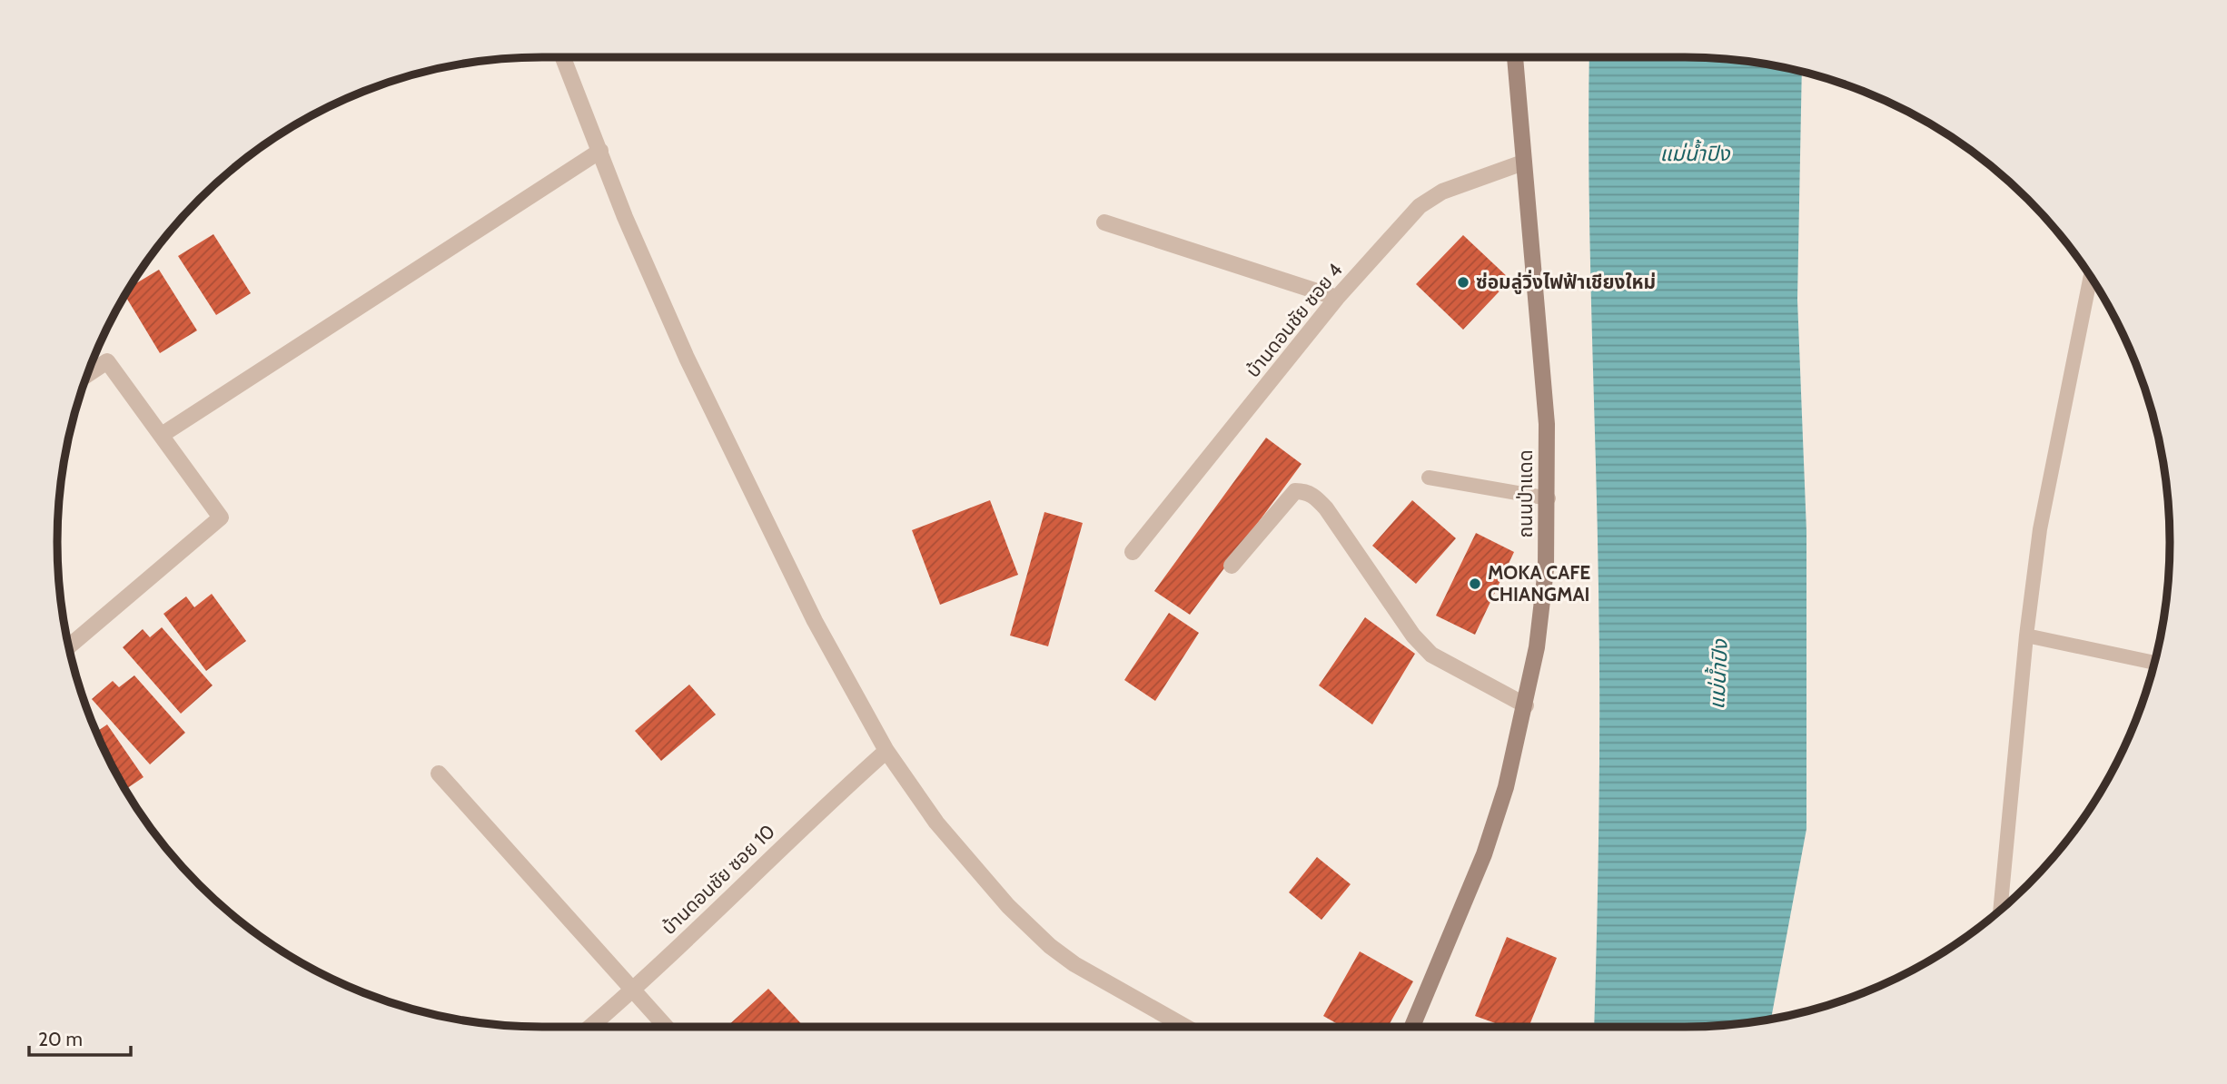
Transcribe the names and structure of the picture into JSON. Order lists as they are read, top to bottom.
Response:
{
  "streets": {
    "street": ["บ้านดอนชัย ซอย 4", "ถนนป่าแดด", "บ้านดอนชัย ซอย 10"]
  },
  "crossings": [
    ["บ้านดอนชัย ซอย 4", "ถนนป่าแดด"]
  ],
  "water": ["แม่น้ำปิง"],
  "places": ["ซ่อมลู่วิ่งไฟฟ้าเชียงใหม่", "MOKA CAFE CHIANGMAI"],
  "scale_bar": "20 m"
}
